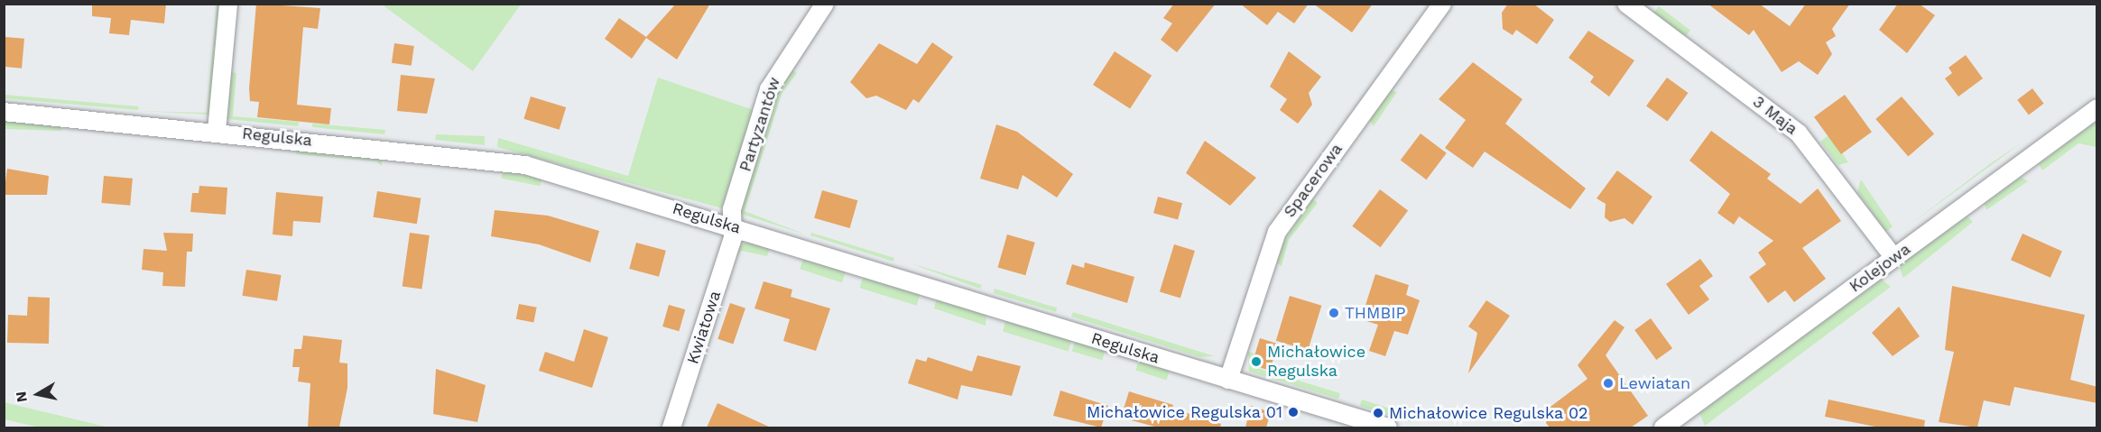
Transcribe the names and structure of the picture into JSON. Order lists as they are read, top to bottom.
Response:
{
  "streets": {
    "street": [
      "3 Maja",
      "Partyzantów",
      "Regulska",
      "Spacerowa",
      "Kolejowa",
      "Kwiatowa"
    ]
  },
  "crossings": [
    ["3 Maja", "Kolejowa"],
    ["Partyzantów", "Regulska"],
    ["Partyzantów", "Kwiatowa"],
    ["Regulska", "Spacerowa"],
    ["Regulska", "Kwiatowa"]
  ],
  "places": [
    "THMBIP",
    "Michałowice Regulska",
    "Lewiatan",
    "Michałowice Regulska 01",
    "Michałowice Regulska 02"
  ],
  "north": "left"
}
